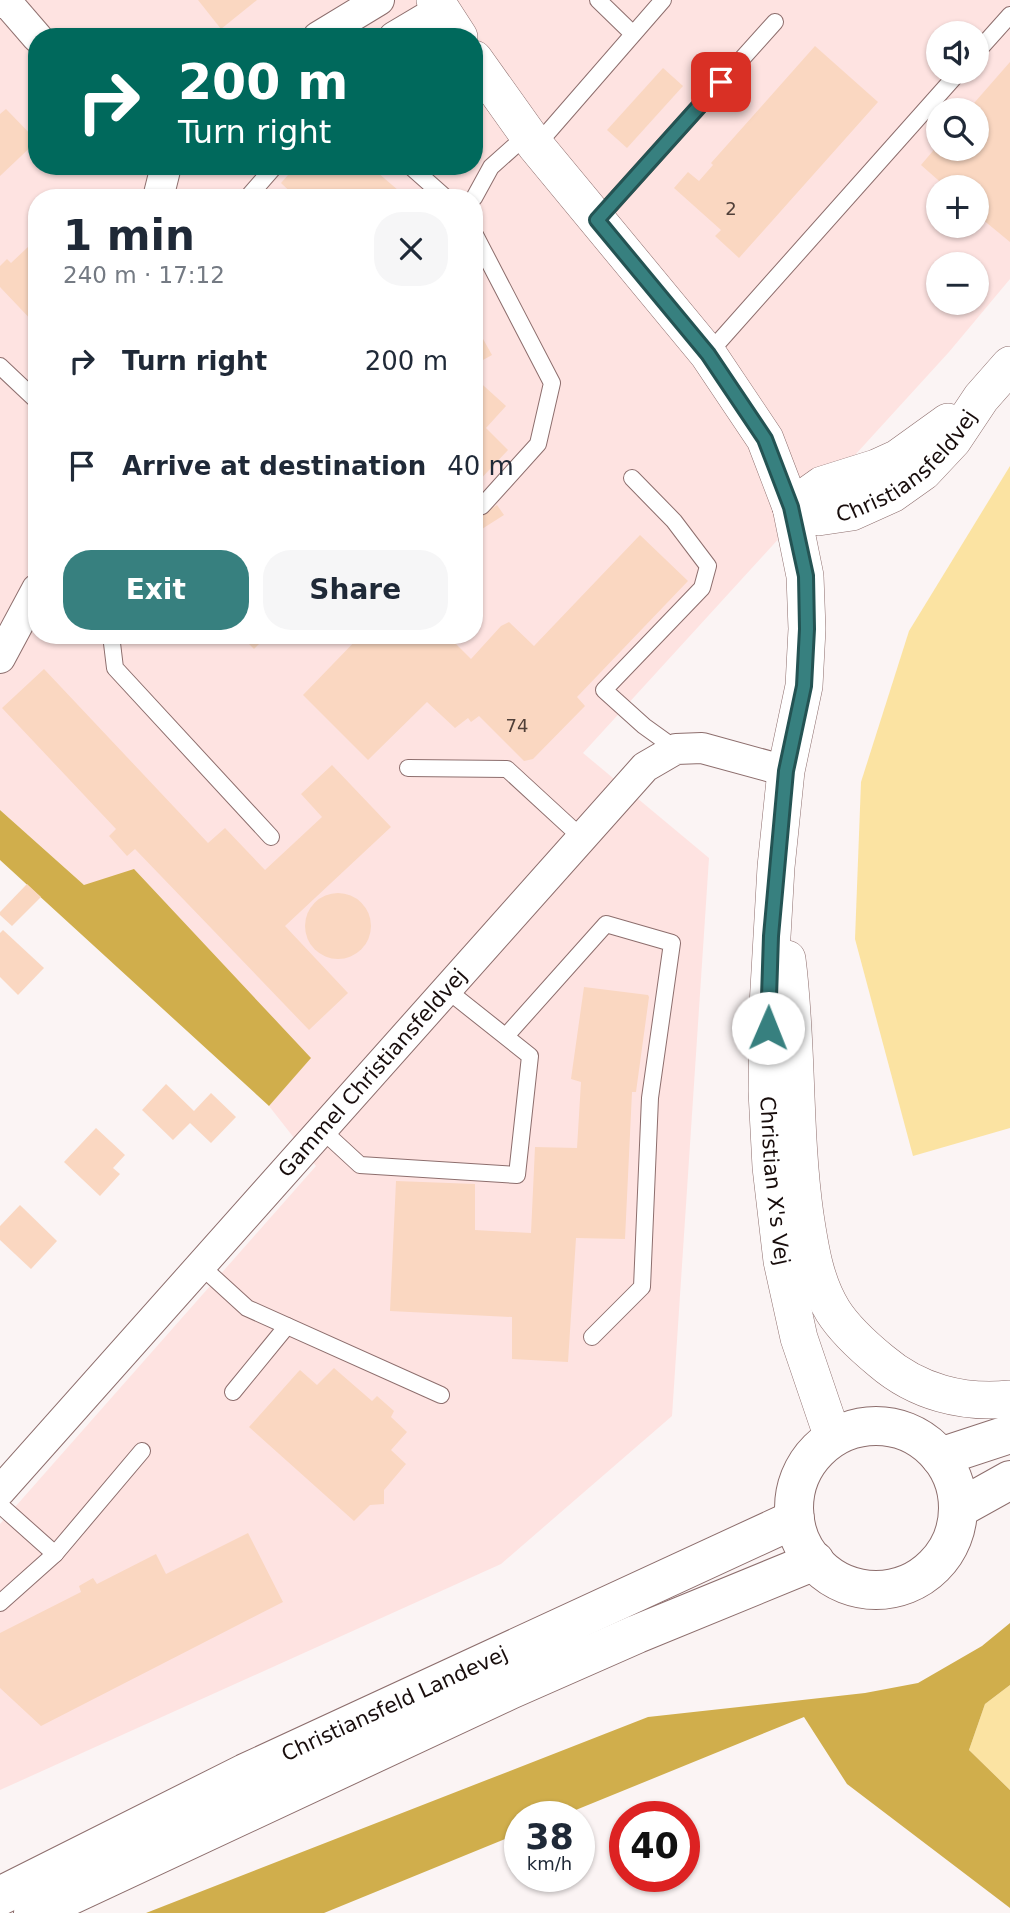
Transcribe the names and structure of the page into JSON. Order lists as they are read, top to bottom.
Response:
{
  "streets": {
    "main road": ["Christiansfeld Landevej"],
    "street": ["Christiansfeldvej", "Gammel Christiansfeldvej", "Christian X's Vej"]
  },
  "crossings": [
    ["Christiansfeldvej", "Christian X's Vej"],
    ["Christian X's Vej", "Christiansfeld Landevej"]
  ],
  "house_numbers": ["2", "74"],
  "page": {
    "map_buttons": ["+", "−"],
    "turn": ["200 m", "Turn right"],
    "heading": ["1 min", "240 m · 17:12"],
    "list": [
      {
        "name": "Turn right",
        "value": "200 m"
      },
      {
        "name": "Arrive at destination",
        "value": "40 m"
      }
    ],
    "buttons": ["Exit", "Share"],
    "speed": "38 km/h",
    "limit": "40"
  }
}
